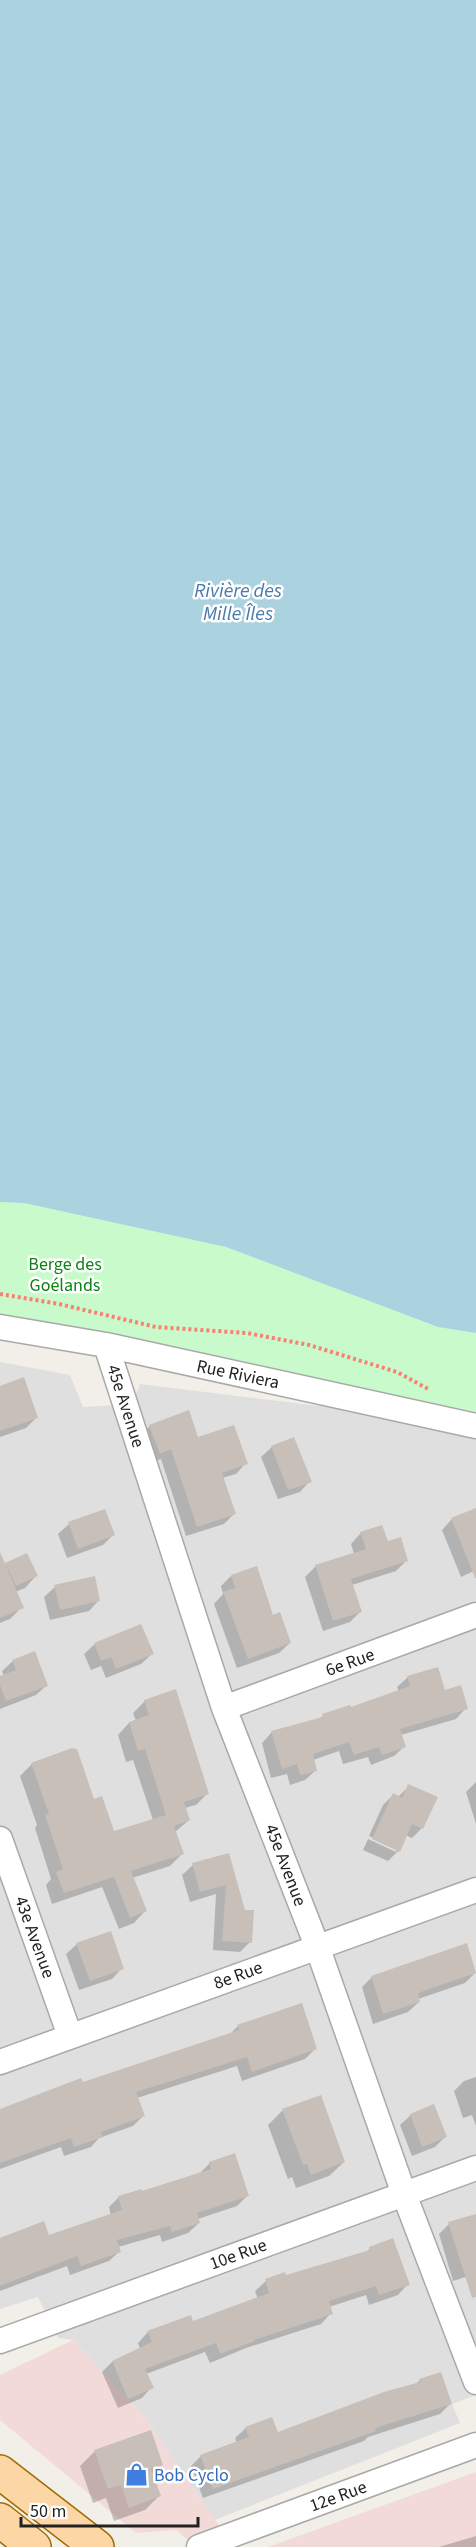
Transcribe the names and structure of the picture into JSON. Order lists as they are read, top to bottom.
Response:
{
  "streets": {
    "street": [
      "Rue Riviera",
      "45e Avenue",
      "6e Rue",
      "43e Avenue",
      "8e Rue",
      "10e Rue",
      "12e Rue"
    ]
  },
  "crossings": [
    ["Rue Riviera", "45e Avenue"],
    ["45e Avenue", "6e Rue"],
    ["45e Avenue", "8e Rue"],
    ["45e Avenue", "10e Rue"],
    ["43e Avenue", "8e Rue"]
  ],
  "water": ["Rivière des Mille Îles"],
  "parks": ["Berge des Goélands"],
  "places": {
    "shop": ["Bob Cyclo"]
  },
  "scale_bar": "50 m"
}
